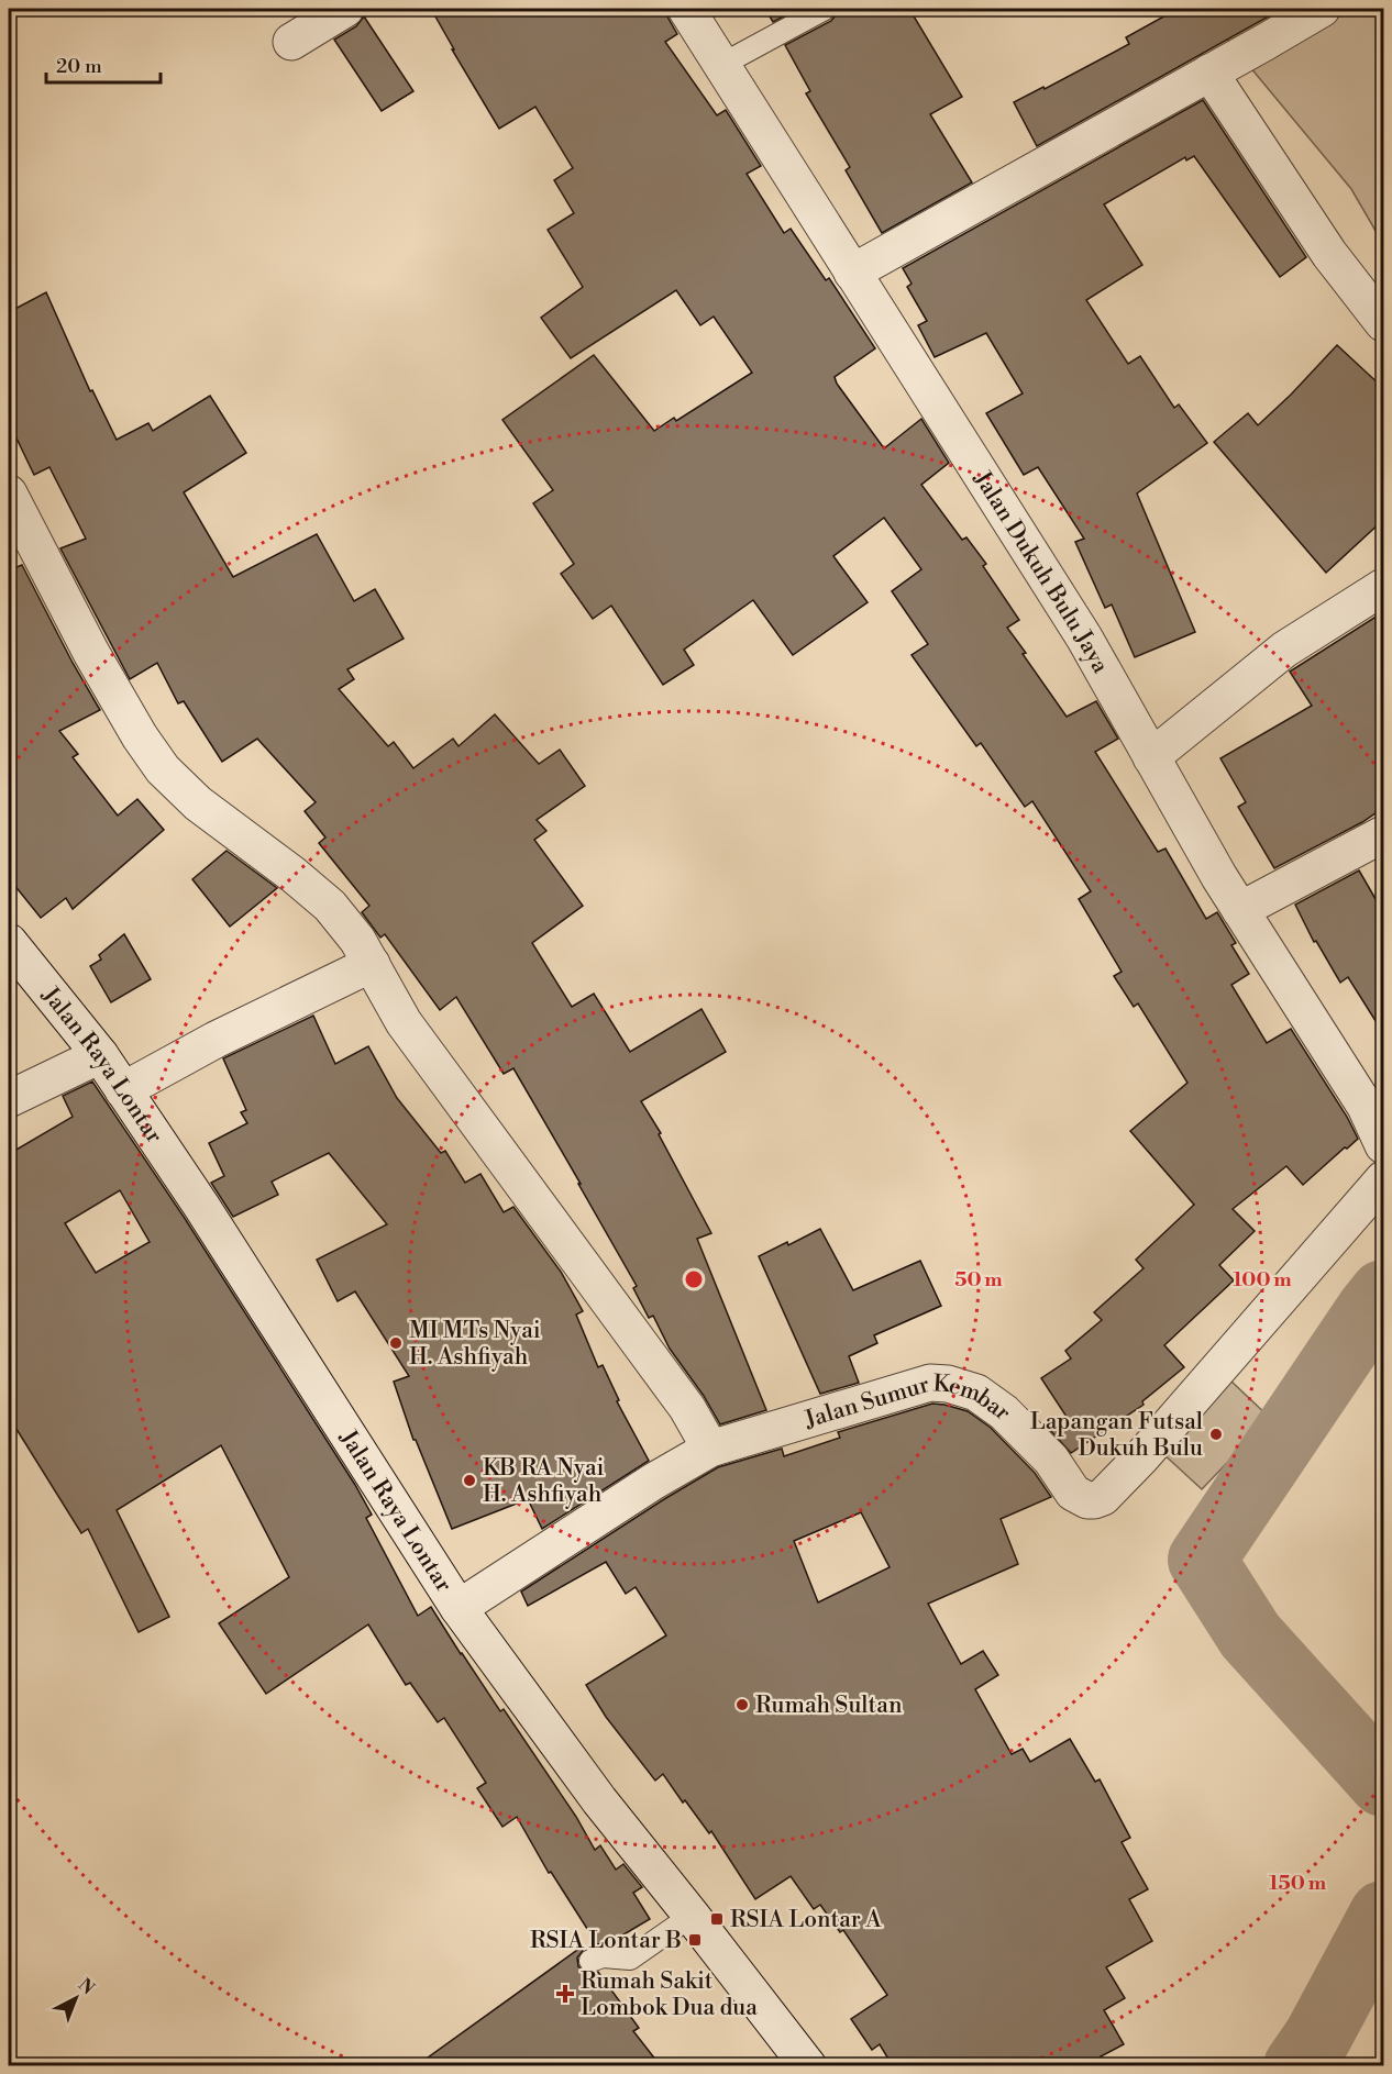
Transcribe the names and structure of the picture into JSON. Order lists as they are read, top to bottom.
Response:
{
  "streets": {
    "street": ["Jalan Dukuh Bulu Jaya", "Jalan Raya Lontar", "Jalan Sumur Kembar"]
  },
  "crossings": [
    ["Jalan Raya Lontar", "Jalan Sumur Kembar"]
  ],
  "places": {
    "other": [
      "MI MTs Nyai H. Ashfiyah",
      "Lapangan Futsal Dukuh Bulu",
      "KB RA Nyai H. Ashfiyah",
      "Rumah Sultan"
    ],
    "transit": ["RSIA Lontar A", "RSIA Lontar B"],
    "health": ["Rumah Sakit Lombok Dua dua"]
  },
  "scale_bar": "20 m",
  "north": "top right",
  "rings": ["50 m", "100 m", "150 m"]
}
